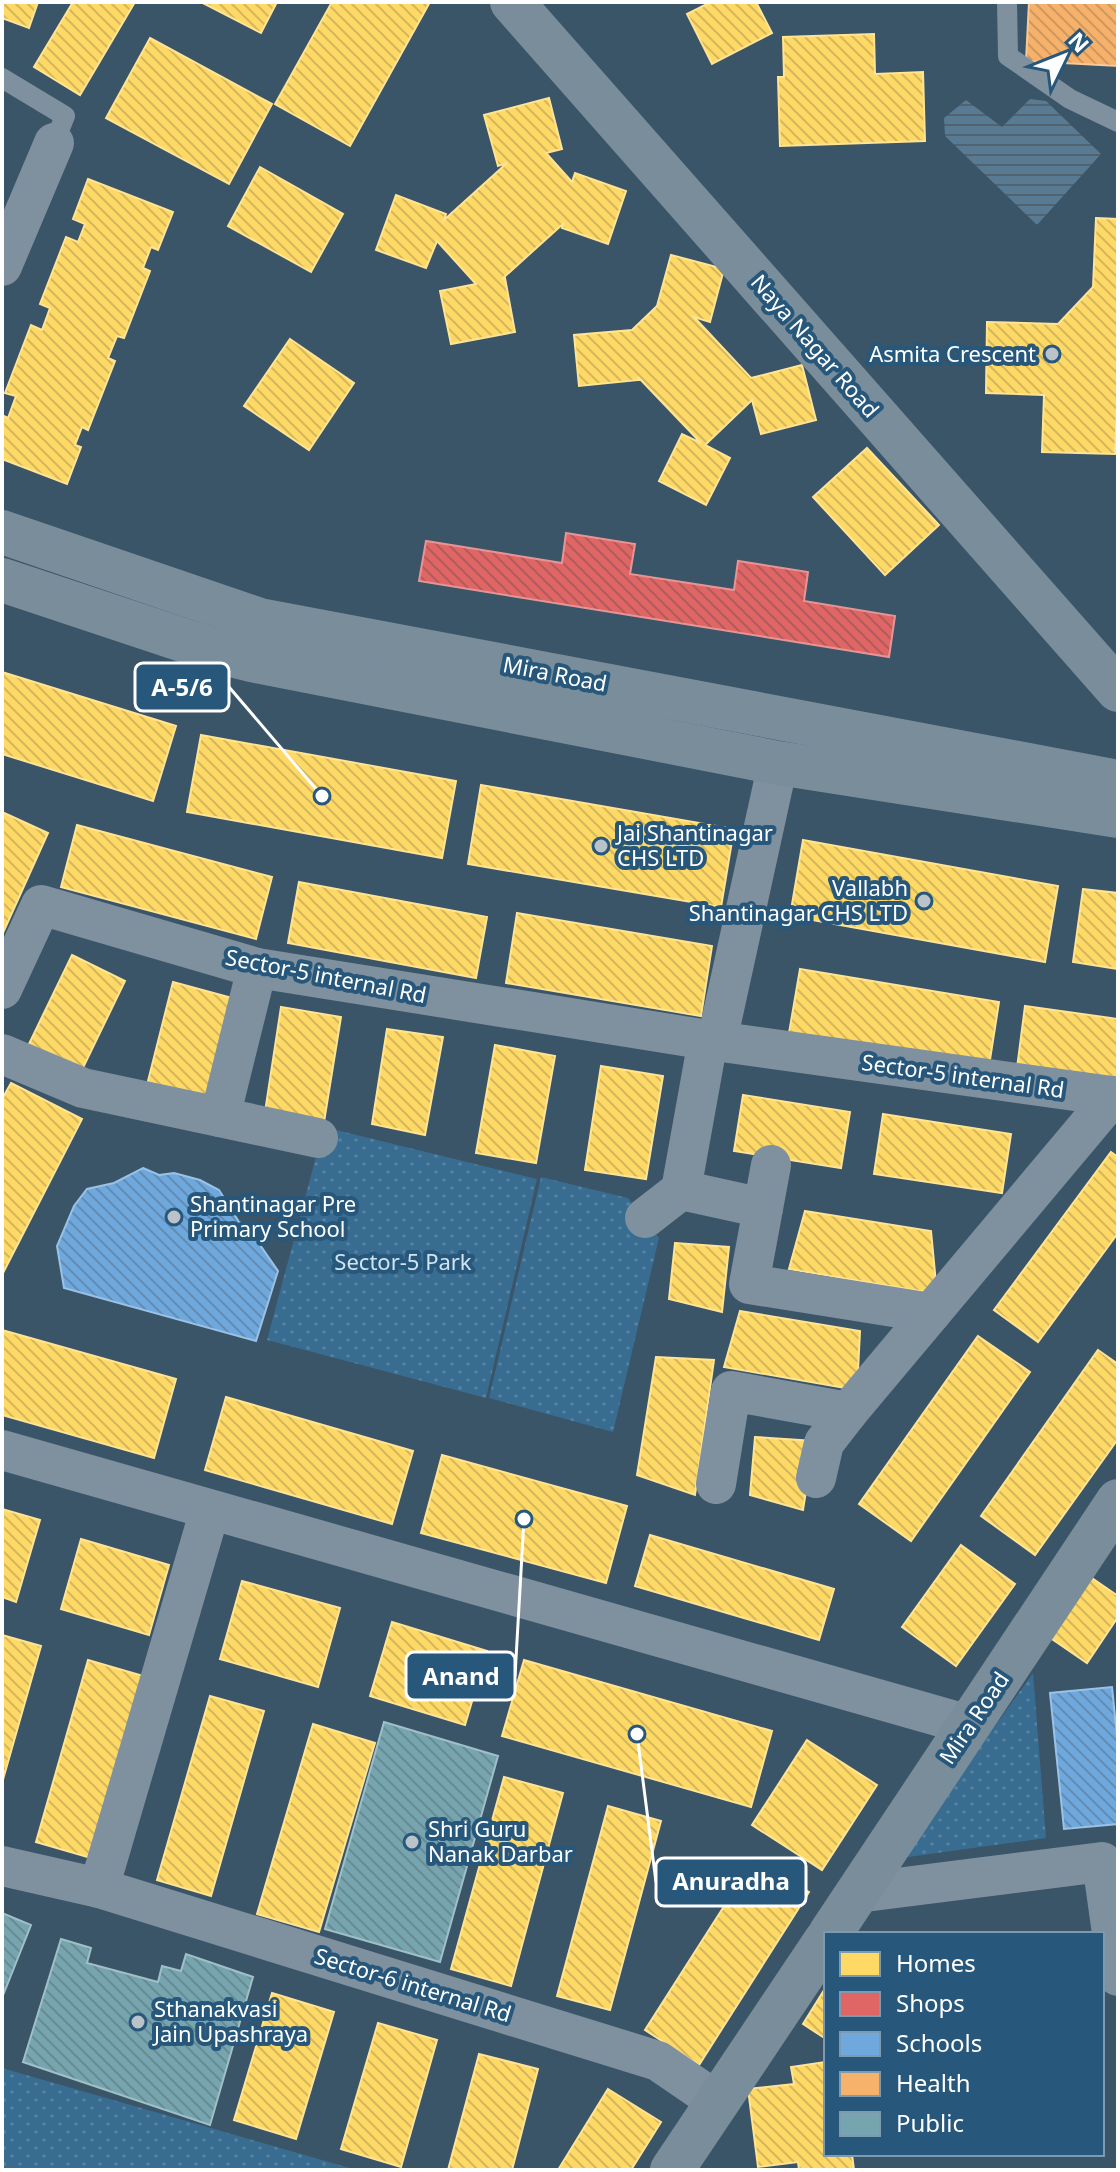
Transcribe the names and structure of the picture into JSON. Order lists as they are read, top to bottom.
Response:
{
  "streets": {
    "main road": ["Naya Nagar Road", "Mira Road"],
    "street": ["Sector-5 internal Rd", "Sector-6 internal Rd"]
  },
  "parks": ["Sector-5 Park"],
  "places": [
    "Asmita Crescent",
    "A-5/6",
    "Jai Shantinagar CHS LTD",
    "Vallabh Shantinagar CHS LTD",
    "Shantinagar Pre Primary School",
    "Anand",
    "Anuradha",
    "Shri Guru Nanak Darbar",
    "Sthanakvasi Jain Upashraya"
  ],
  "legend": [
    "Homes",
    "Shops",
    "Schools",
    "Health",
    "Public"
  ],
  "north": "top right"
}
